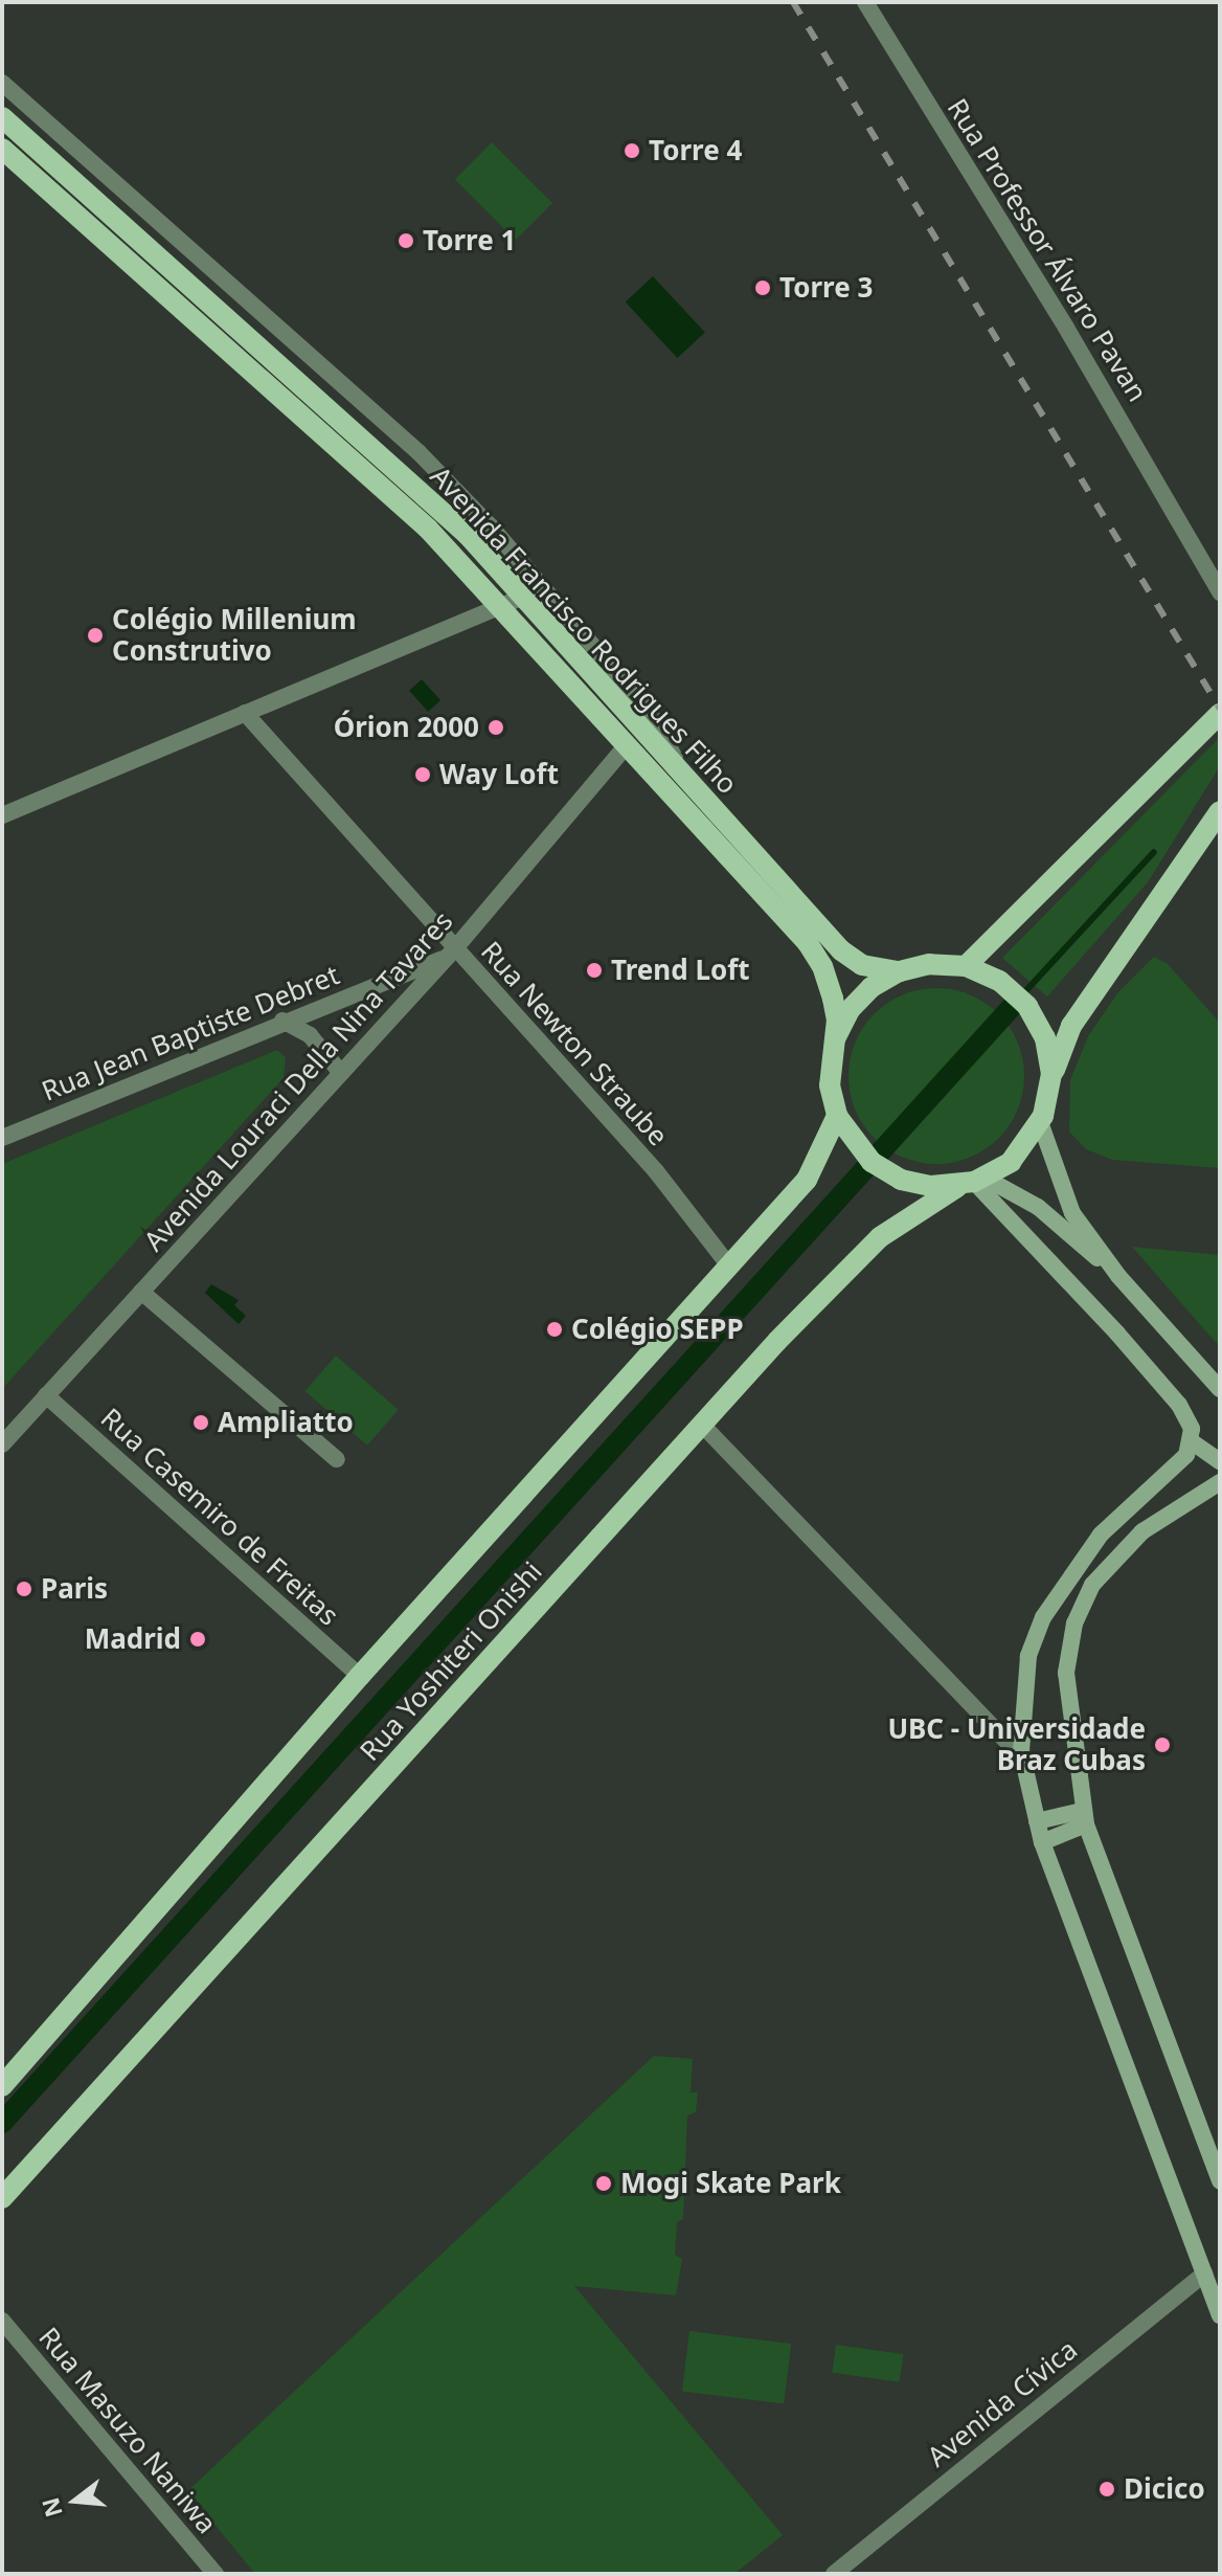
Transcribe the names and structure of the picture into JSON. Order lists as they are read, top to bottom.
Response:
{
  "streets": {
    "main road": ["Avenida Francisco Rodrigues Filho", "Rua Yoshiteri Onishi"],
    "street": [
      "Rua Professor Álvaro Pavan",
      "Rua Jean Baptiste Debret",
      "Rua Newton Straube",
      "Avenida Louraci Della Nina Tavares",
      "Rua Casemiro de Freitas",
      "Avenida Cívica",
      "Rua Masuzo Naniwa"
    ]
  },
  "crossings": [
    ["Avenida Francisco Rodrigues Filho", "Avenida Louraci Della Nina Tavares"],
    ["Avenida Francisco Rodrigues Filho", "Rua Yoshiteri Onishi"],
    ["Rua Jean Baptiste Debret", "Rua Newton Straube"],
    ["Rua Jean Baptiste Debret", "Avenida Louraci Della Nina Tavares"],
    ["Rua Newton Straube", "Avenida Louraci Della Nina Tavares"],
    ["Rua Newton Straube", "Rua Yoshiteri Onishi"],
    ["Avenida Louraci Della Nina Tavares", "Rua Casemiro de Freitas"],
    ["Rua Casemiro de Freitas", "Rua Yoshiteri Onishi"]
  ],
  "places": [
    "Torre 4",
    "Torre 1",
    "Torre 3",
    "Colégio Millenium Construtivo",
    "Órion 2000",
    "Way Loft",
    "Trend Loft",
    "Colégio SEPP",
    "Ampliatto",
    "Paris",
    "Madrid",
    "UBC - Universidade Braz Cubas",
    "Mogi Skate Park",
    "Dicico"
  ],
  "north": "left"
}
